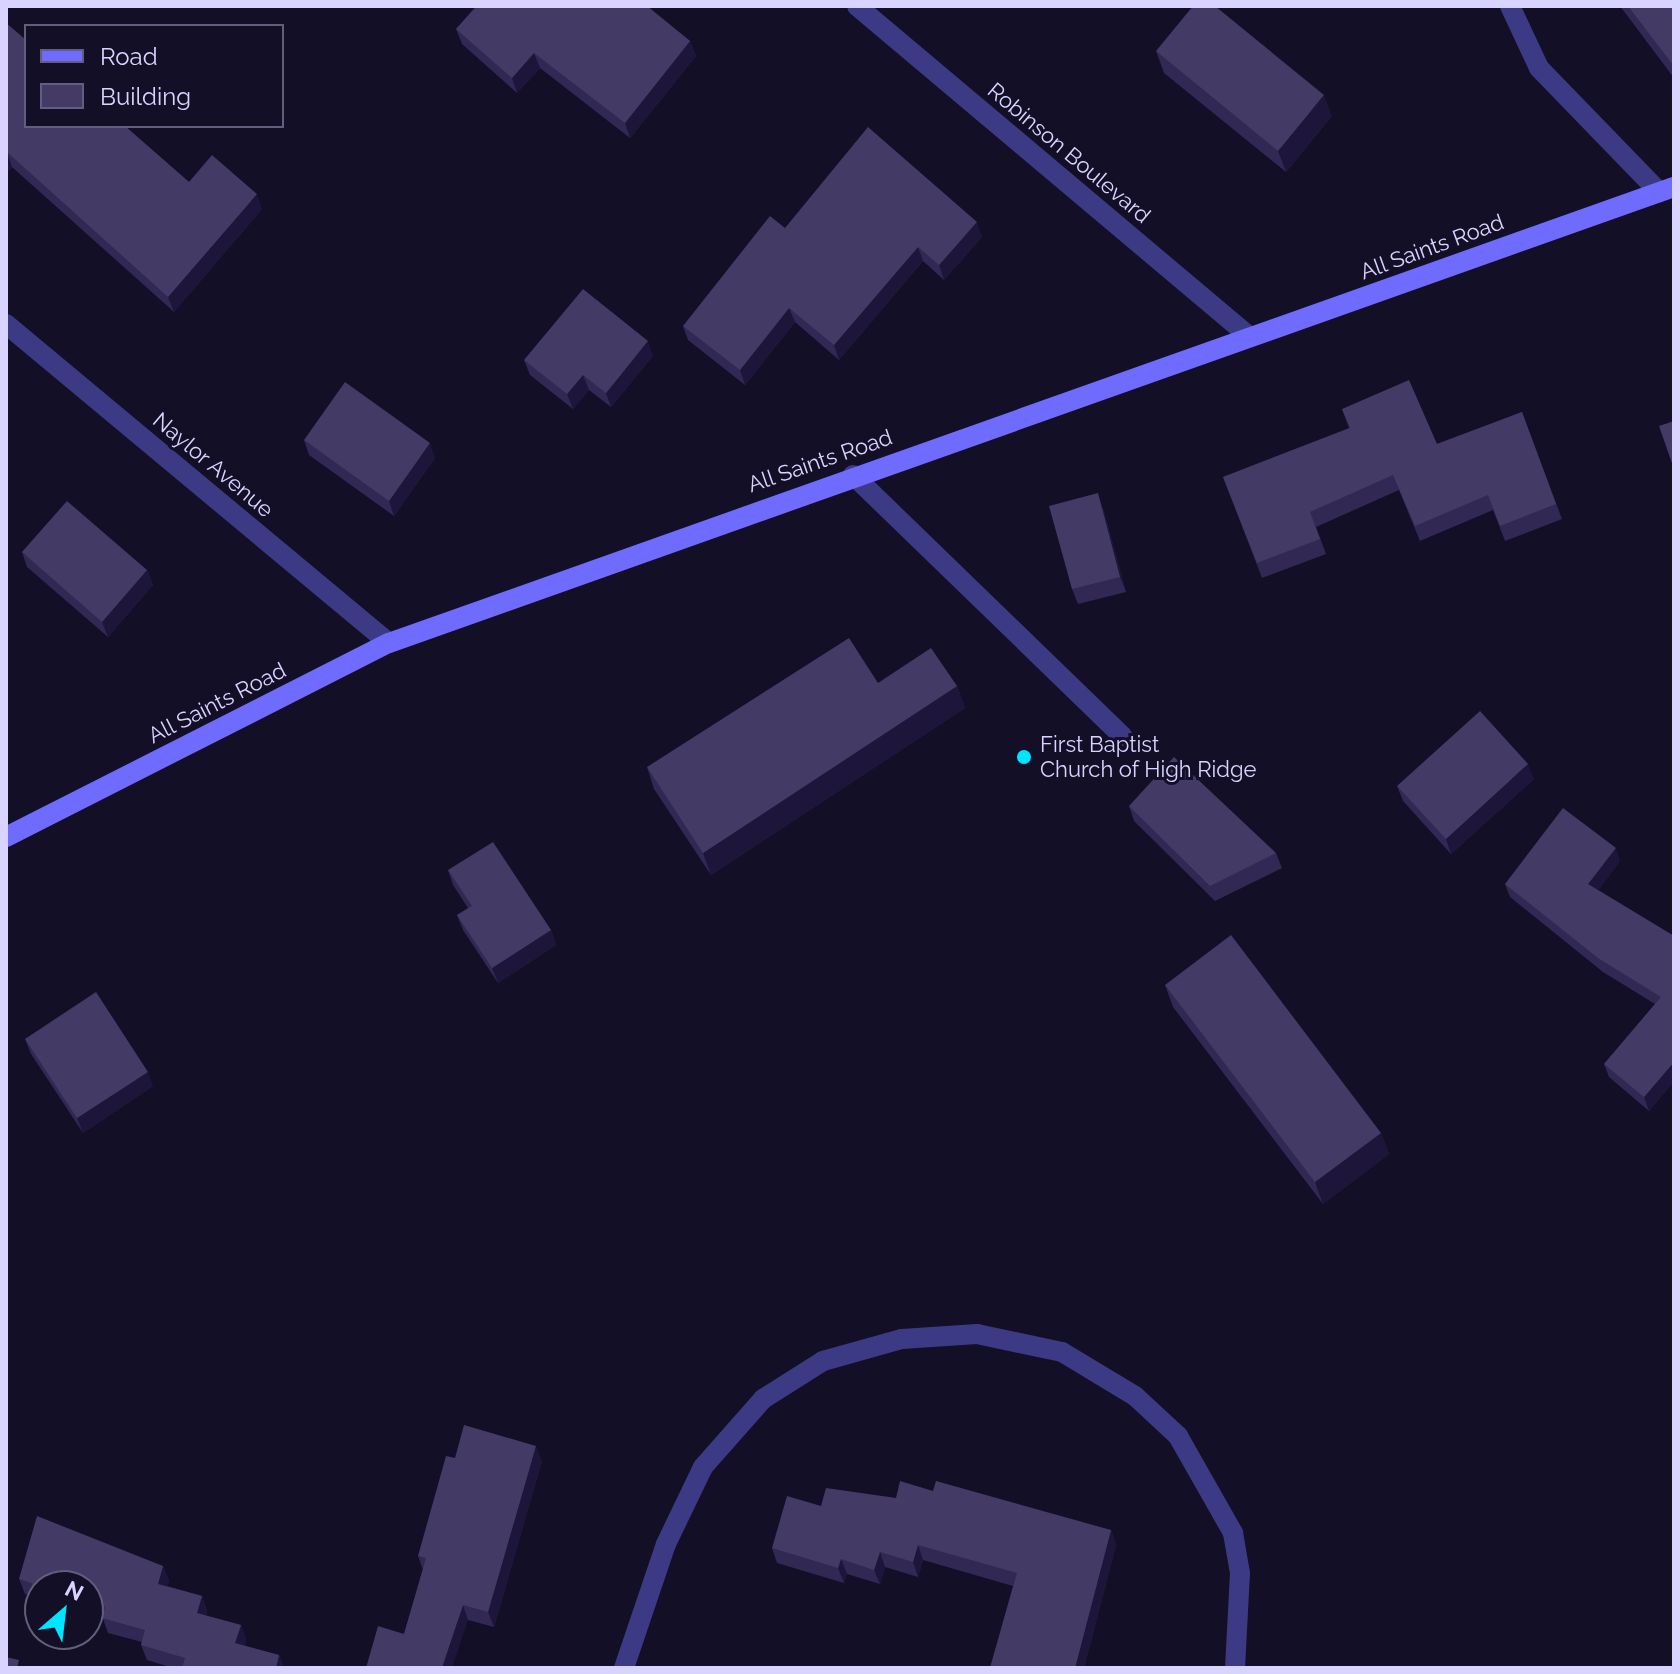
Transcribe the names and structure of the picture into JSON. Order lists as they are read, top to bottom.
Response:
{
  "streets": {
    "street": ["Robinson Boulevard", "All Saints Road", "Naylor Avenue"]
  },
  "crossings": [
    ["Robinson Boulevard", "All Saints Road"],
    ["All Saints Road", "Naylor Avenue"]
  ],
  "places": ["First Baptist Church of High Ridge"],
  "legend": ["Road", "Building"],
  "north": "top right"
}
